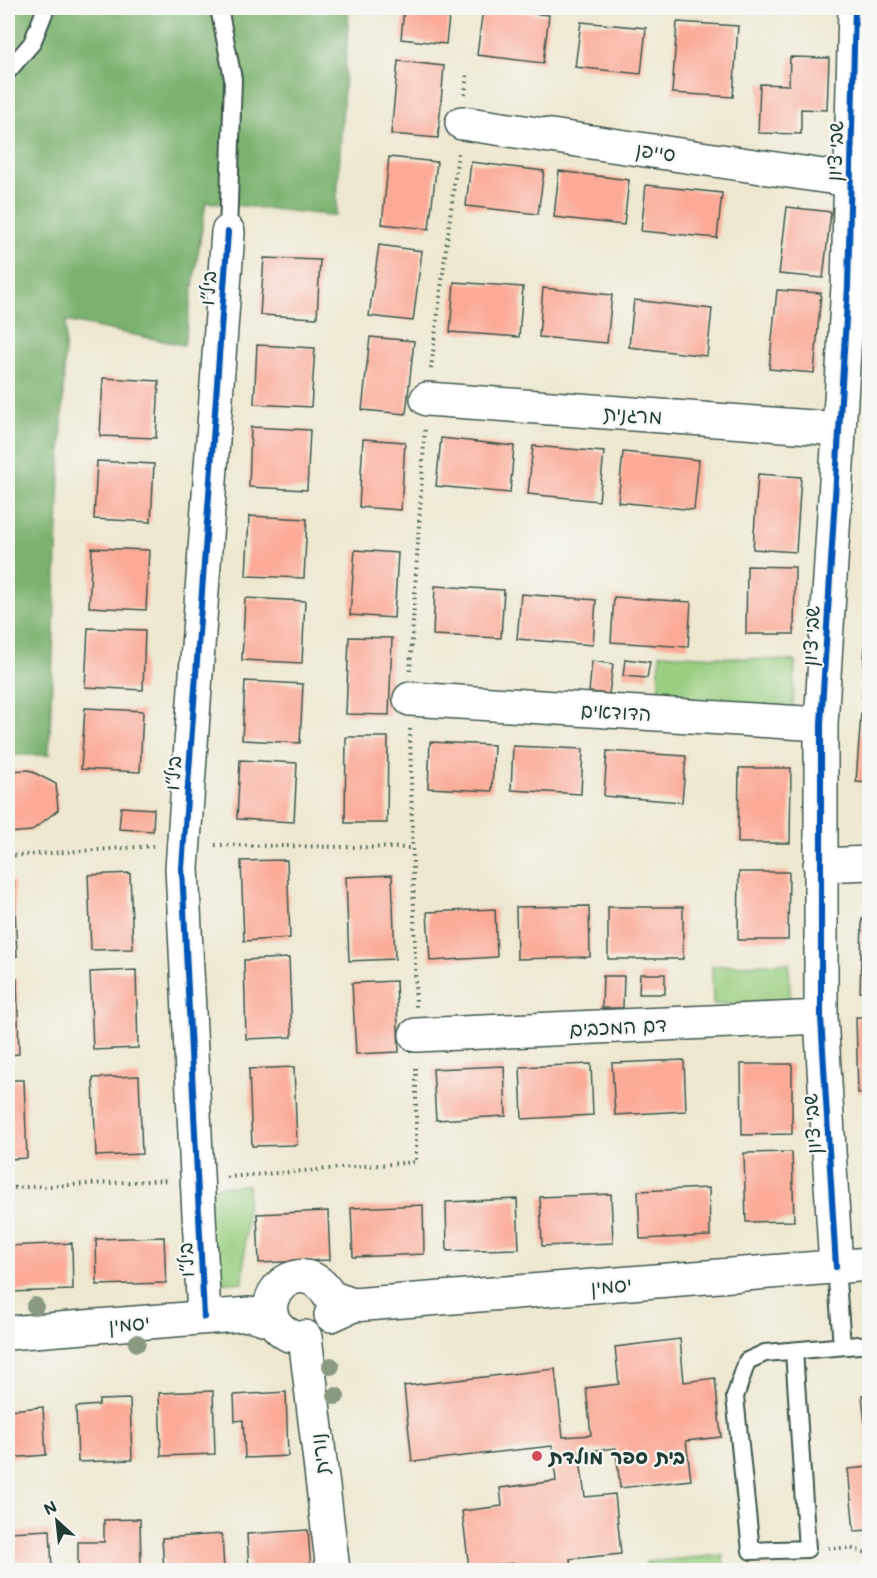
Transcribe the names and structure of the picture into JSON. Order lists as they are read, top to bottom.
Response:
{
  "streets": {
    "street": [
      "סייפן",
      "שבי ציון",
      "ביל״ו",
      "מרגנית",
      "הדודאים",
      "דם המכבים",
      "יסמין",
      "נורית"
    ]
  },
  "crossings": [
    ["סייפן", "שבי ציון"],
    ["שבי ציון", "מרגנית"],
    ["שבי ציון", "הדודאים"],
    ["שבי ציון", "דם המכבים"],
    ["שבי ציון", "יסמין"],
    ["ביל״ו", "יסמין"],
    ["יסמין", "נורית"]
  ],
  "places": ["בית ספר מולדת"],
  "north": "top left"
}
